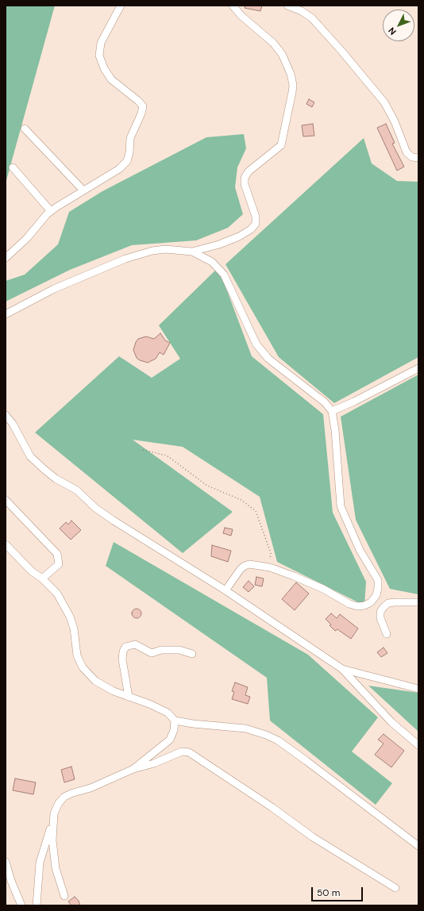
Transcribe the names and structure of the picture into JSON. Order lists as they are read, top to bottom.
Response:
{
  "scale_bar": "50 m",
  "north": "bottom left"
}
